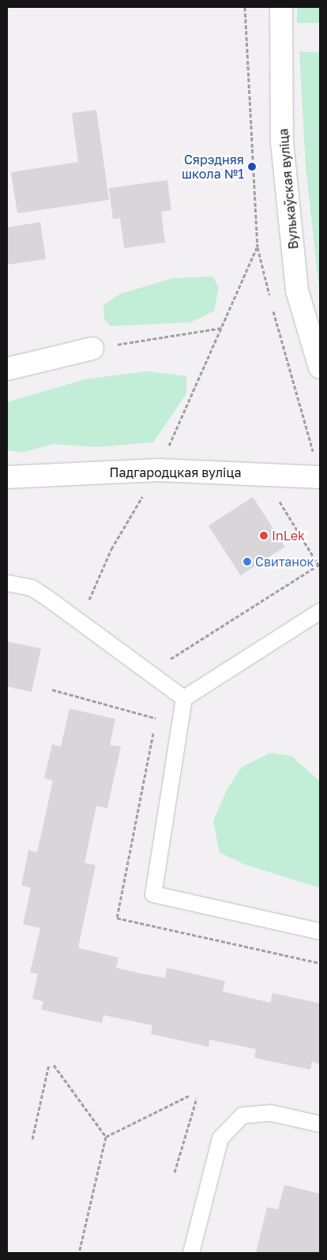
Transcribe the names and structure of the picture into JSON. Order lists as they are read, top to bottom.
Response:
{
  "streets": {
    "street": ["Вулькаўская вуліца", "Падгародцкая вуліца"]
  },
  "places": ["Сярэдняя школа №1", "InLek", "Свитанок"]
}
